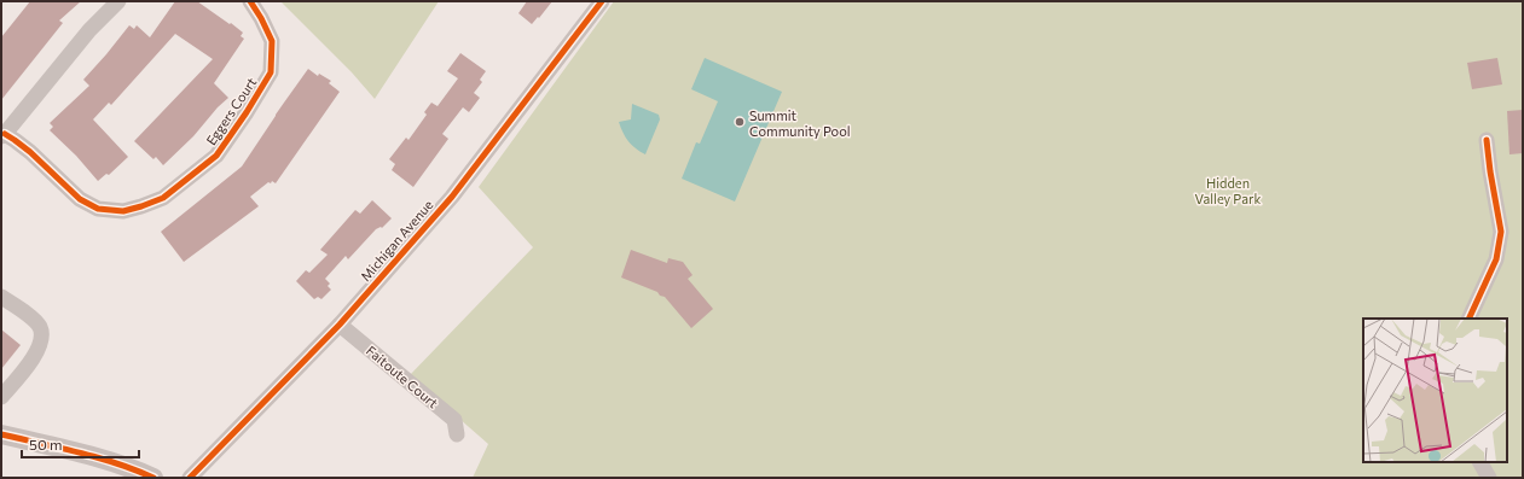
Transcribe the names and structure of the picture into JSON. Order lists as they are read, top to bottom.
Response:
{
  "streets": {
    "street": ["Eggers Court", "Michigan Avenue", "Faitoute Court"]
  },
  "crossings": [
    ["Michigan Avenue", "Faitoute Court"]
  ],
  "parks": ["Hidden Valley Park"],
  "places": ["Summit Community Pool"],
  "scale_bar": "50 m"
}
